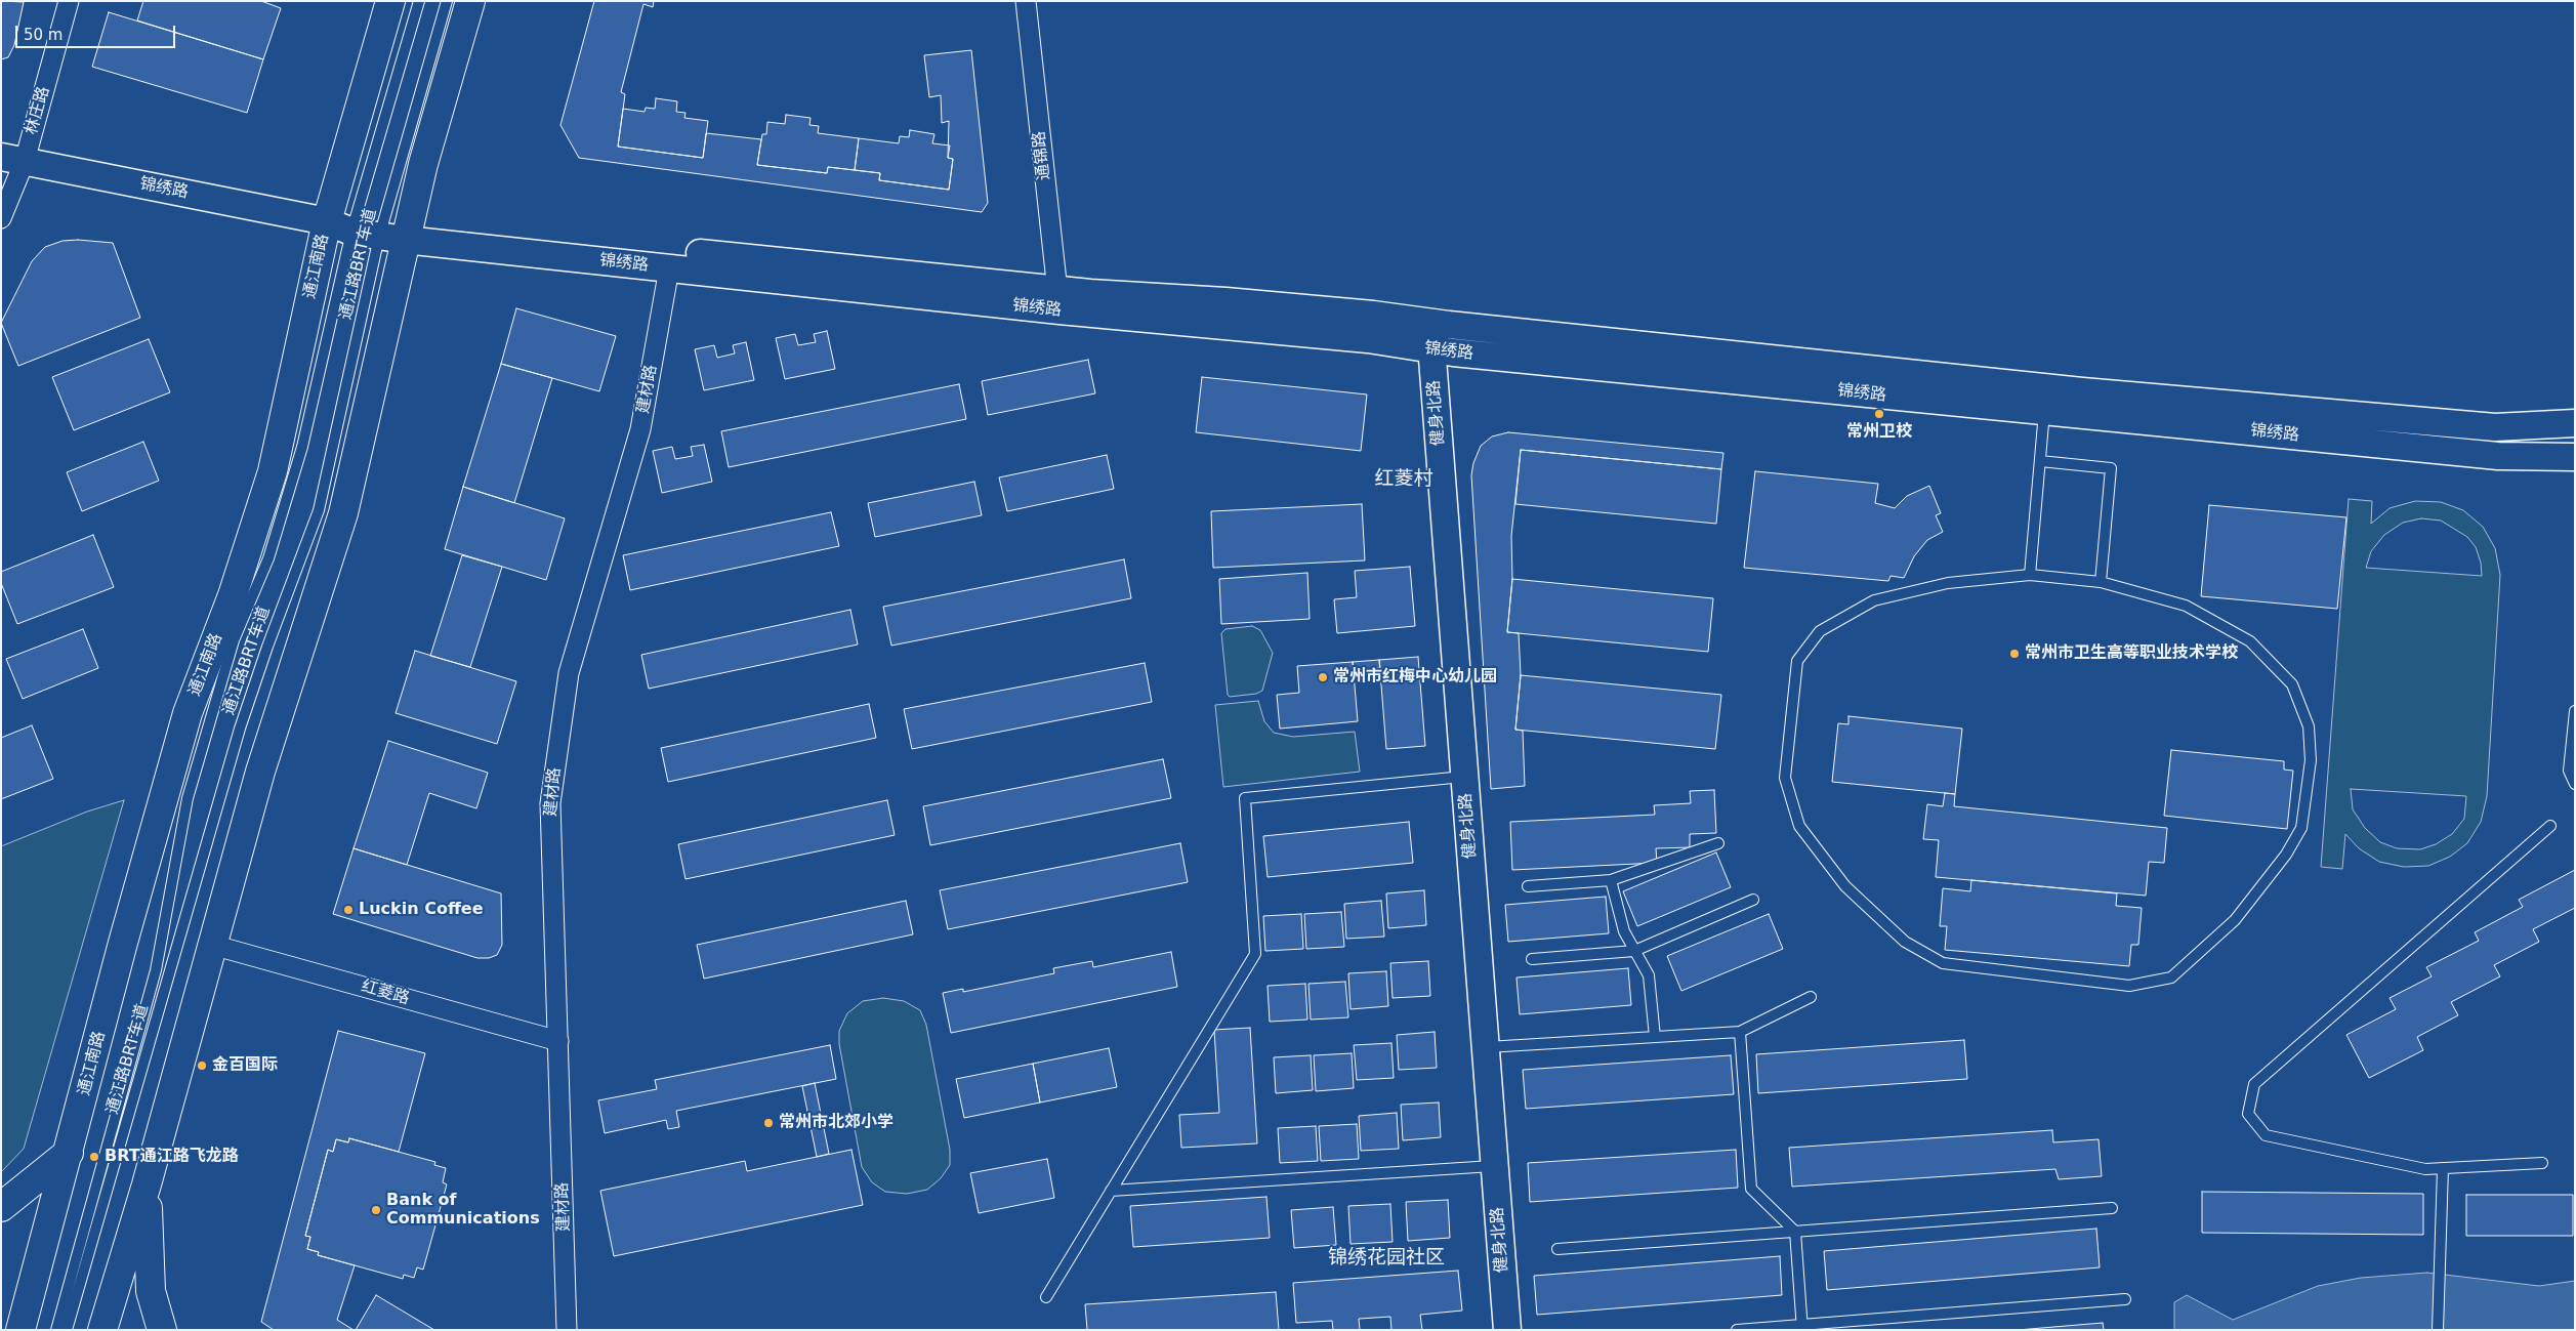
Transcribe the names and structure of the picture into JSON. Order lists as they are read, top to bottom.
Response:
{
  "streets": {
    "main road": ["通江南路"],
    "street": [
      "林庄路",
      "通锦路",
      "锦绣路",
      "建材路",
      "健身北路",
      "红菱路"
    ],
    "lane": ["通江路BRT车道"]
  },
  "crossings": [
    ["林庄路", "锦绣路"],
    ["通锦路", "锦绣路"],
    ["锦绣路", "通江路BRT车道"],
    ["锦绣路", "通江南路"],
    ["锦绣路", "建材路"],
    ["锦绣路", "健身北路"],
    ["通江路BRT车道", "通江南路"],
    ["建材路", "红菱路"]
  ],
  "districts": ["红菱村", "锦绣花园社区"],
  "places": [
    "常州卫校",
    "常州市卫生高等职业技术学校",
    "常州市红梅中心幼儿园",
    "Luckin Coffee",
    "金百国际",
    "常州市北郊小学",
    "BRT通江路飞龙路",
    "Bank of Communications"
  ],
  "scale_bar": "50 m"
}
